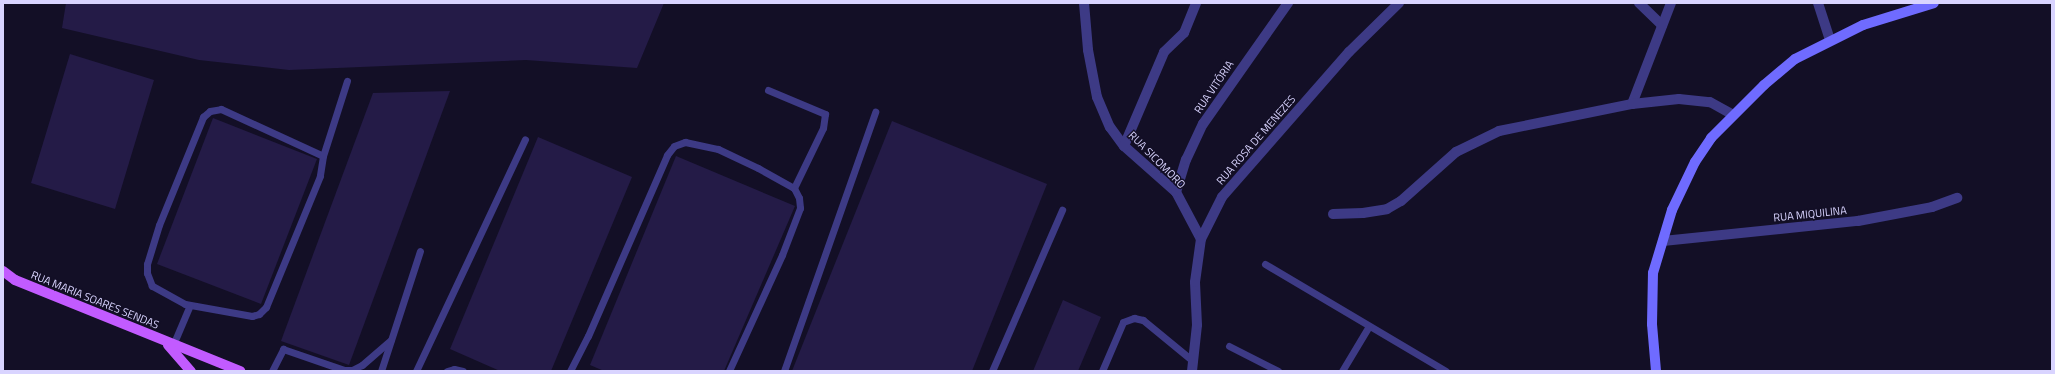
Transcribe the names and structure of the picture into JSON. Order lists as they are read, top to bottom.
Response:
{
  "streets": {
    "main road": ["RUA MARIA SOARES SENDAS"],
    "street": [
      "RUA VITÓRIA",
      "RUA ROSA DE MENEZES",
      "RUA SICOMORO",
      "RUA MIQUILINA"
    ]
  },
  "crossings": [
    ["RUA VITÓRIA", "RUA SICOMORO"],
    ["RUA ROSA DE MENEZES", "RUA SICOMORO"]
  ]
}
